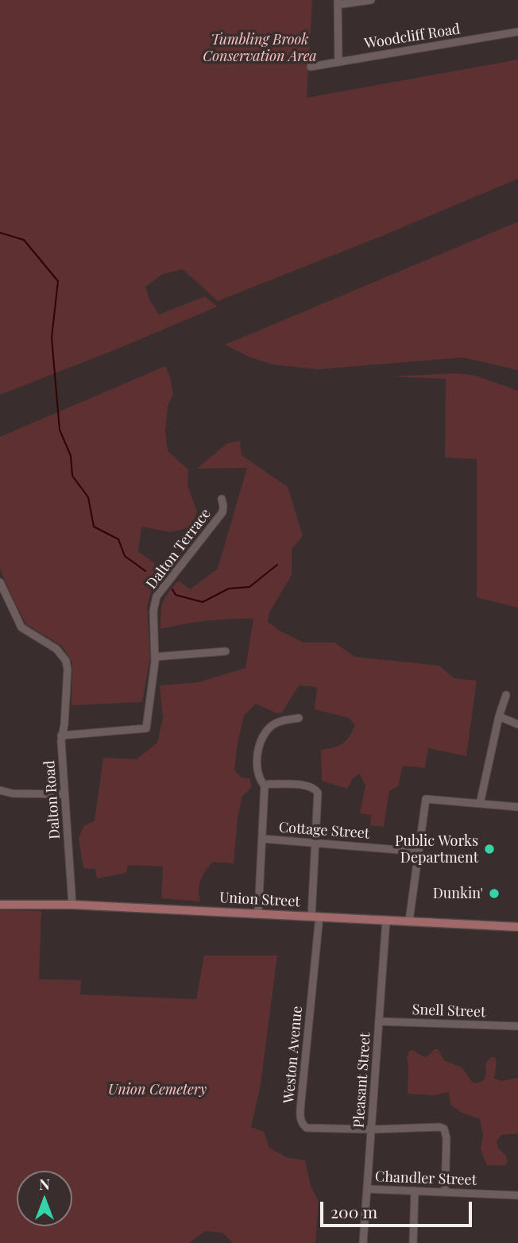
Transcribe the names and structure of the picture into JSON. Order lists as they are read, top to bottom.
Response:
{
  "streets": {
    "main road": ["Union Street"],
    "street": [
      "Woodcliff Road",
      "Dalton Terrace",
      "Dalton Road",
      "Cottage Street",
      "Snell Street",
      "Weston Avenue",
      "Pleasant Street",
      "Chandler Street"
    ]
  },
  "crossings": [
    ["Dalton Terrace", "Dalton Road"],
    ["Dalton Road", "Union Street"],
    ["Union Street", "Weston Avenue"],
    ["Union Street", "Pleasant Street"],
    ["Snell Street", "Pleasant Street"],
    ["Weston Avenue", "Pleasant Street"],
    ["Pleasant Street", "Chandler Street"]
  ],
  "parks": ["Tumbling Brook Conservation Area", "Union Cemetery"],
  "places": ["Public Works Department", "Dunkin'"],
  "scale_bar": "200 m",
  "north": "top"
}
